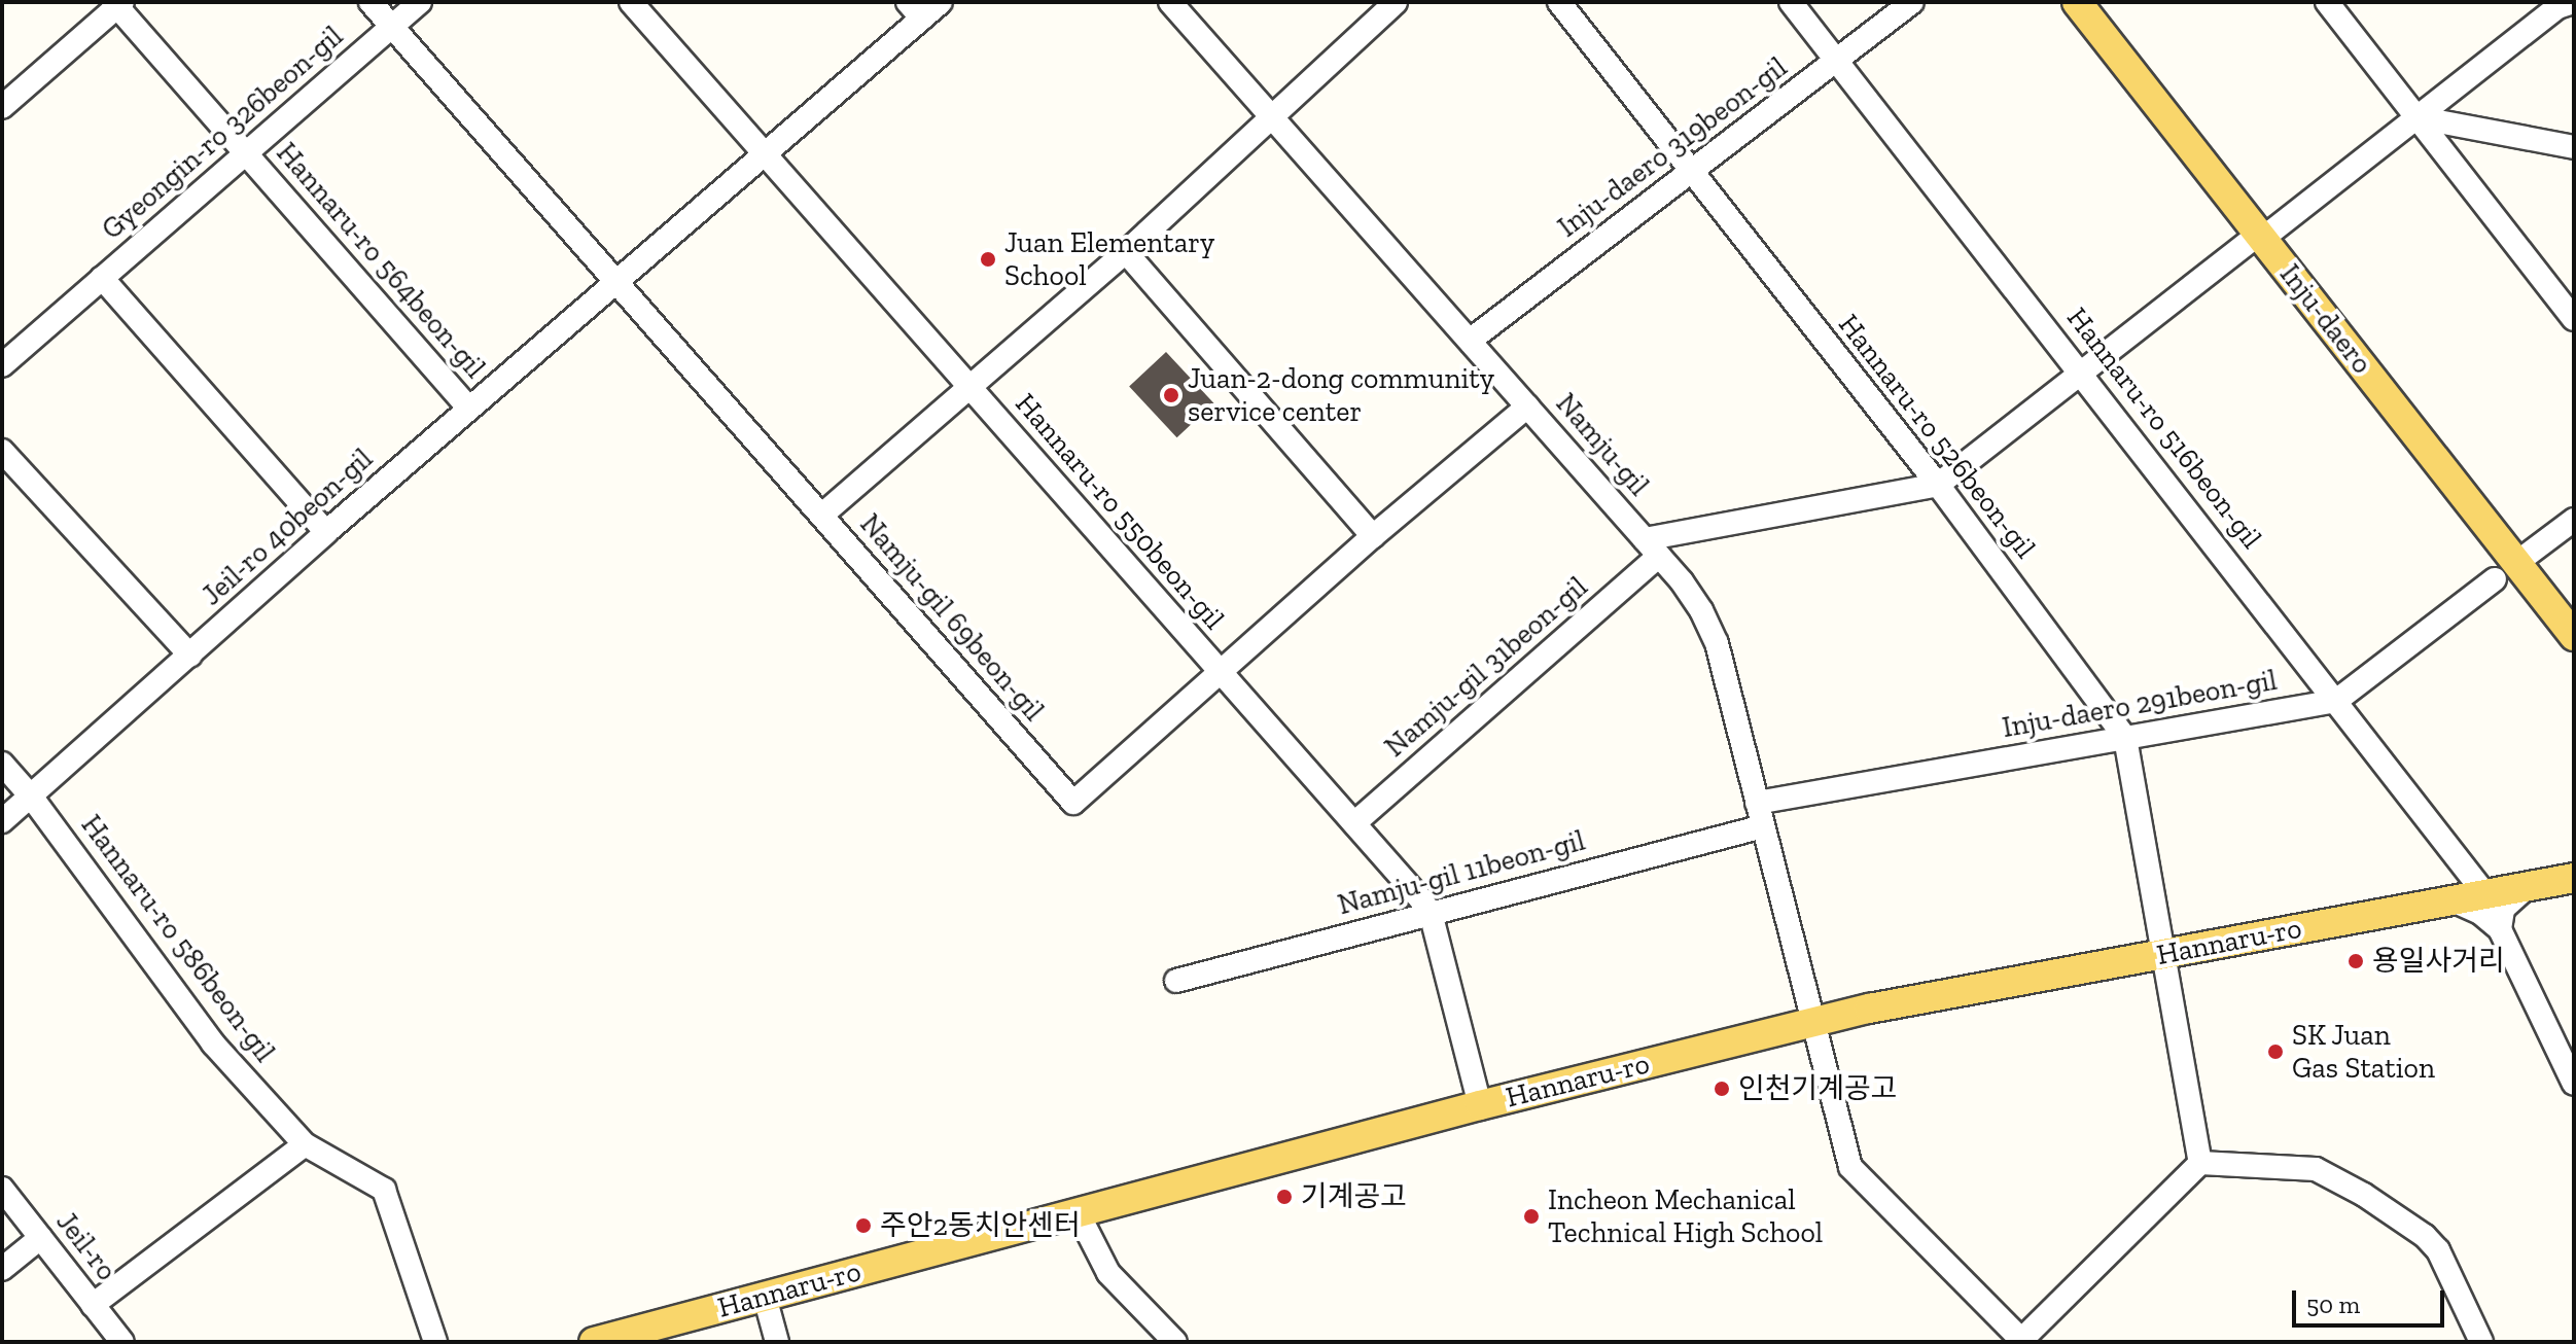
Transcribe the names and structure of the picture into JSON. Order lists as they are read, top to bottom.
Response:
{
  "streets": {
    "main road": ["Inju-daero", "Hannaru-ro"],
    "street": [
      "Gyeongin-ro 326beon-gil",
      "Inju-daero 319beon-gil",
      "Hannaru-ro 564beon-gil",
      "Hannaru-ro 516beon-gil",
      "Hannaru-ro 526beon-gil",
      "Namju-gil",
      "Hannaru-ro 550beon-gil",
      "Jeil-ro 40beon-gil",
      "Namju-gil 69beon-gil",
      "Namju-gil 31beon-gil",
      "Inju-daero 291beon-gil",
      "Namju-gil 11beon-gil",
      "Hannaru-ro 586beon-gil",
      "Jeil-ro"
    ]
  },
  "crossings": [
    ["Gyeongin-ro 326beon-gil", "Hannaru-ro 564beon-gil"],
    ["Gyeongin-ro 326beon-gil", "Jeil-ro 40beon-gil"],
    ["Inju-daero 319beon-gil", "Hannaru-ro 516beon-gil"],
    ["Inju-daero 319beon-gil", "Hannaru-ro 526beon-gil"],
    ["Inju-daero 319beon-gil", "Namju-gil"],
    ["Hannaru-ro 564beon-gil", "Jeil-ro 40beon-gil"],
    ["Inju-daero", "Inju-daero 291beon-gil"],
    ["Hannaru-ro 516beon-gil", "Inju-daero 291beon-gil"],
    ["Hannaru-ro 516beon-gil", "Hannaru-ro"],
    ["Hannaru-ro 526beon-gil", "Inju-daero 291beon-gil"],
    ["Hannaru-ro 526beon-gil", "Hannaru-ro"],
    ["Namju-gil", "Namju-gil 69beon-gil"],
    ["Namju-gil", "Namju-gil 31beon-gil"],
    ["Namju-gil", "Inju-daero 291beon-gil"],
    ["Namju-gil", "Namju-gil 11beon-gil"],
    ["Namju-gil", "Hannaru-ro"],
    ["Hannaru-ro 550beon-gil", "Jeil-ro 40beon-gil"],
    ["Hannaru-ro 550beon-gil", "Namju-gil 69beon-gil"],
    ["Hannaru-ro 550beon-gil", "Namju-gil 31beon-gil"],
    ["Hannaru-ro 550beon-gil", "Namju-gil 11beon-gil"],
    ["Hannaru-ro 550beon-gil", "Hannaru-ro"],
    ["Jeil-ro 40beon-gil", "Hannaru-ro 586beon-gil"]
  ],
  "places": [
    "Juan Elementary School",
    "Juan-2-dong community service center",
    "용일사거리",
    "SK Juan Gas Station",
    "인천기계공고",
    "기계공고",
    "Incheon Mechanical Technical High School",
    "주안2동치안센터"
  ],
  "scale_bar": "50 m"
}
